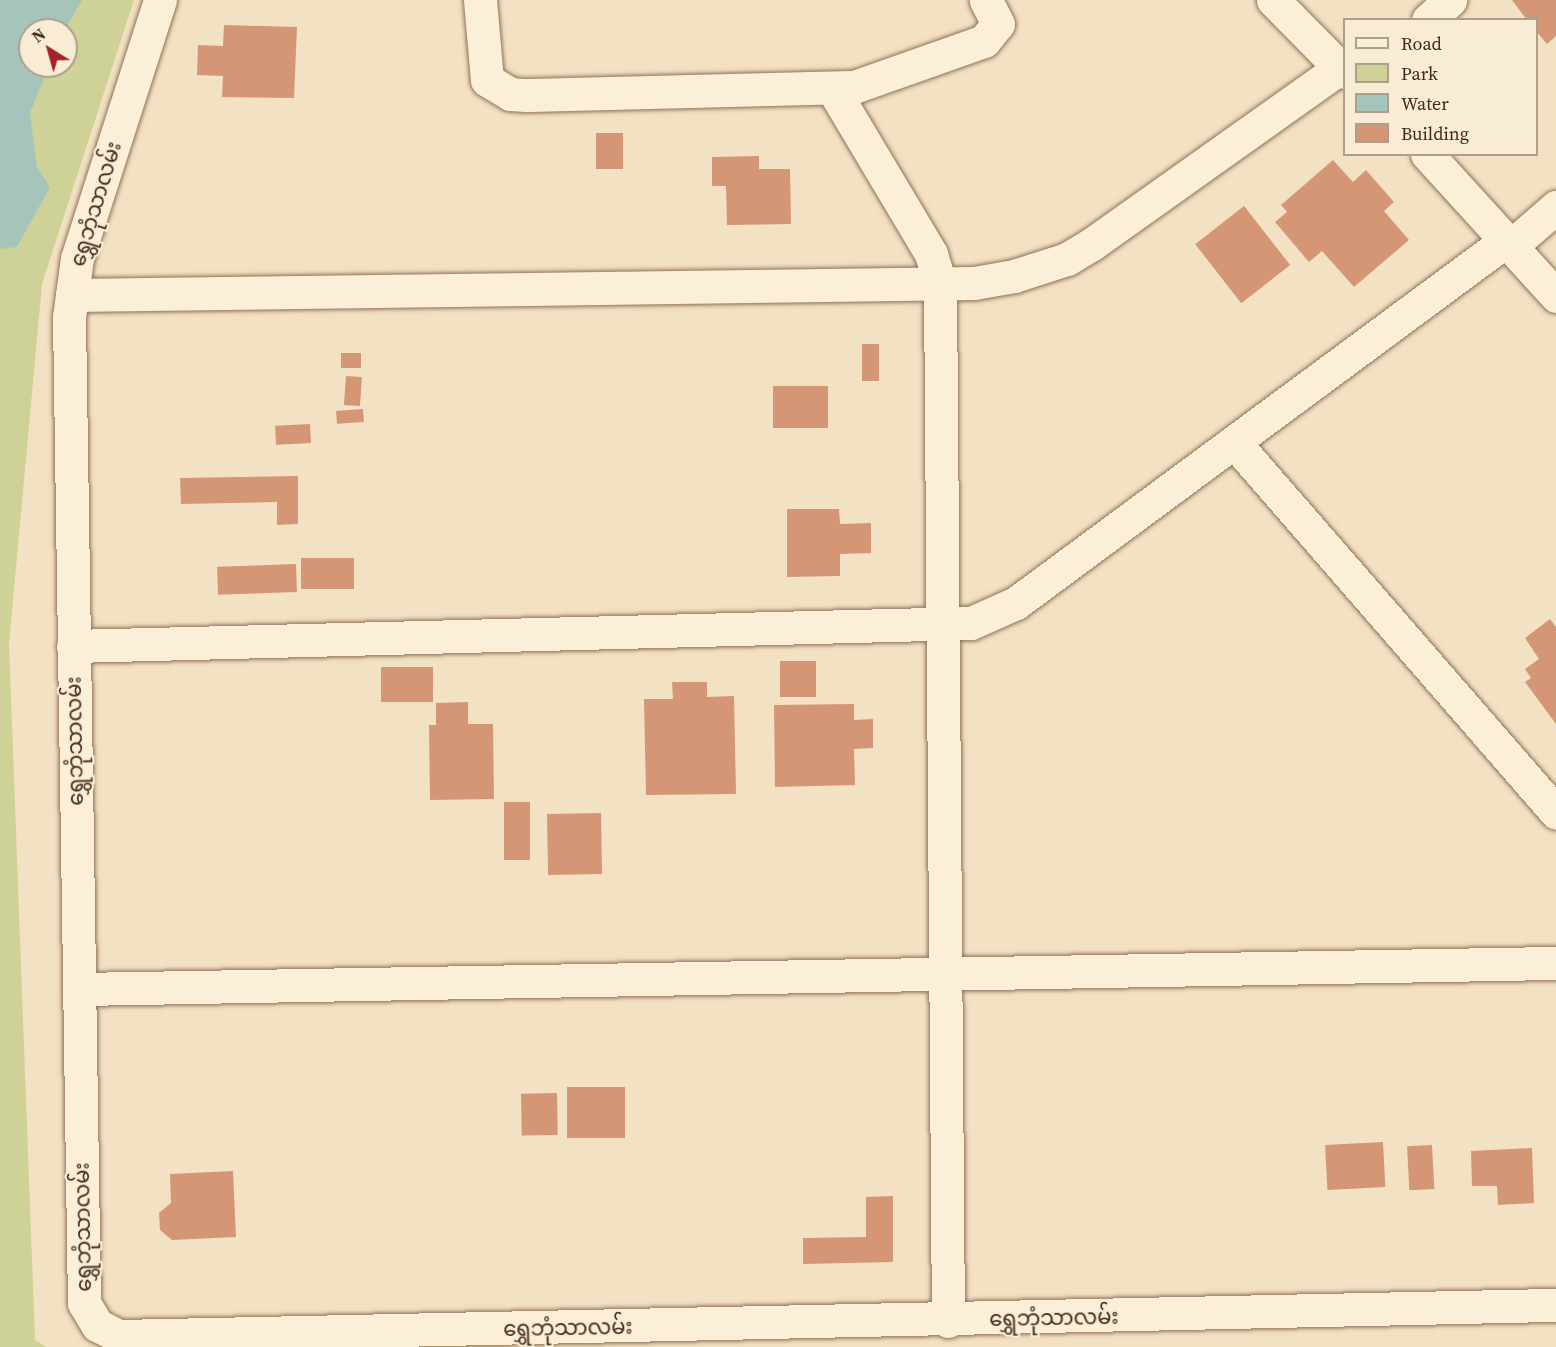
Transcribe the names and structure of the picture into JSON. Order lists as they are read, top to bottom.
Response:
{
  "streets": {
    "street": ["ရွှေဘုံသာလမ်း"]
  },
  "legend": [
    "Road",
    "Park",
    "Water",
    "Building"
  ],
  "north": "top left"
}
